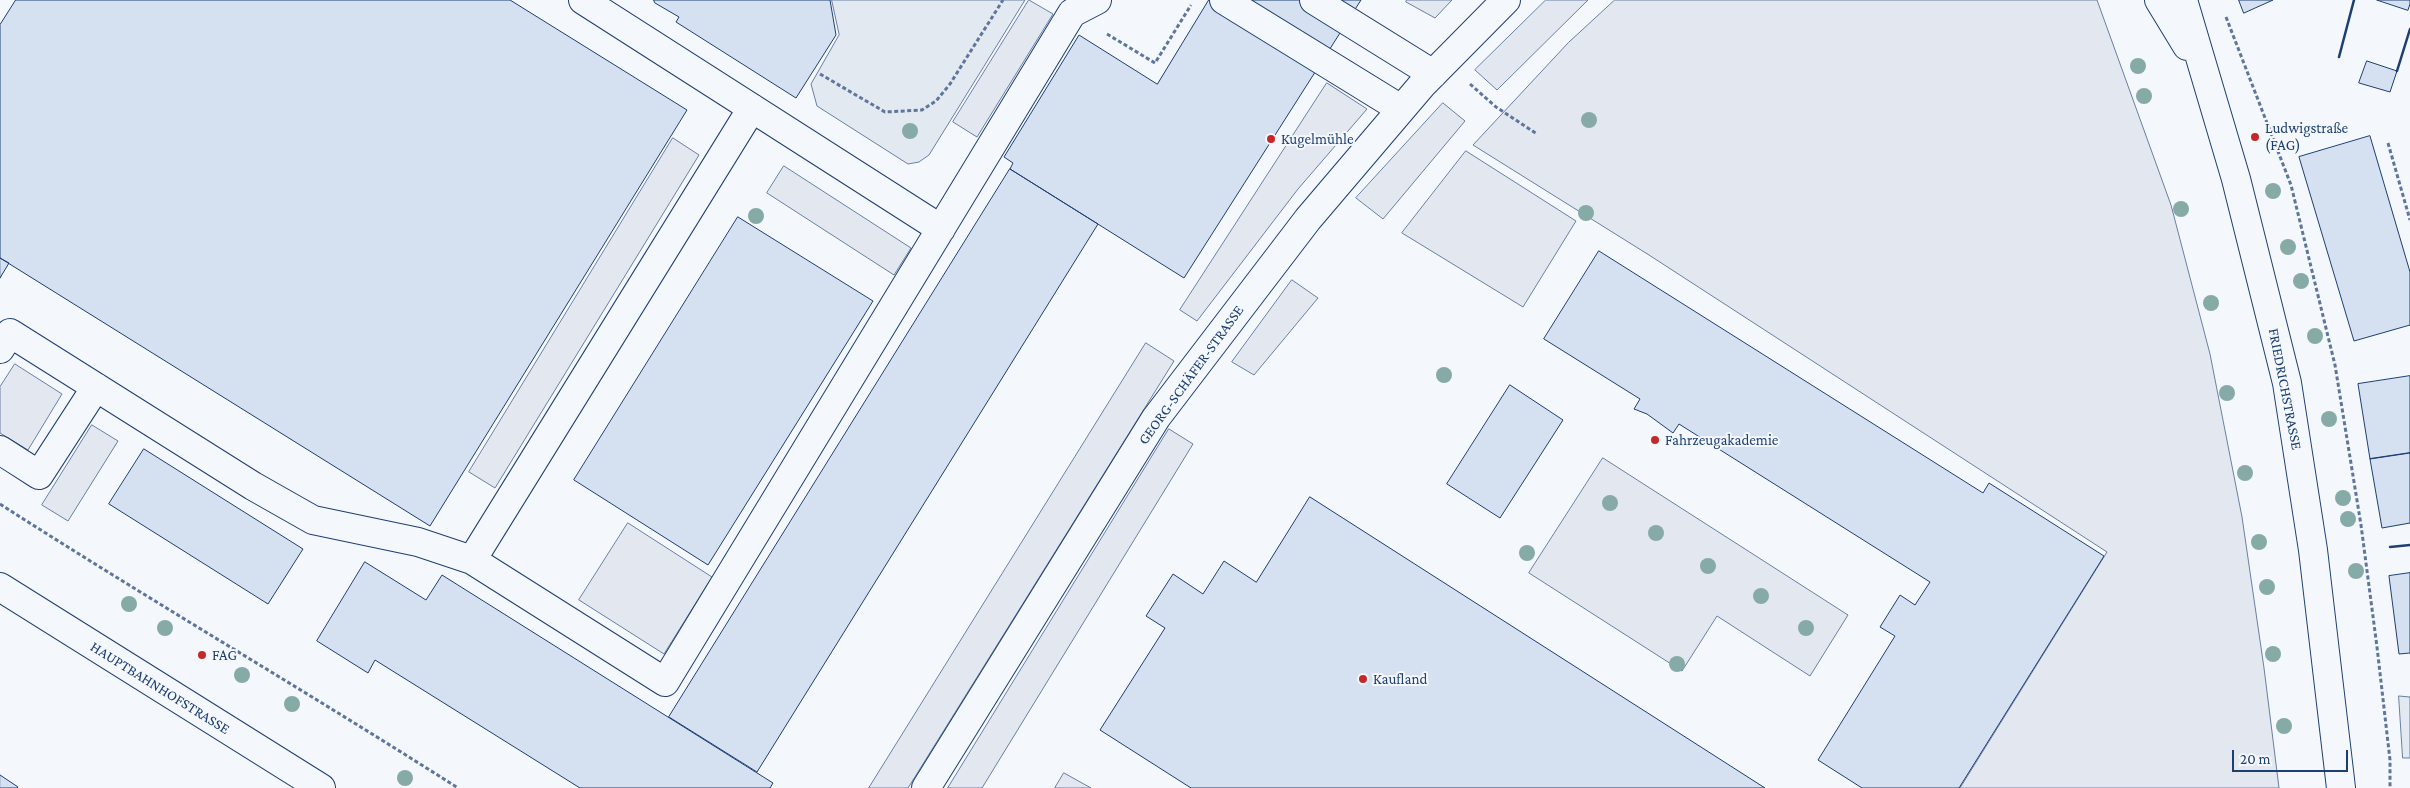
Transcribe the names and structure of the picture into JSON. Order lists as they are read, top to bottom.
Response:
{
  "streets": {
    "street": ["GEORG-SCHÄFER-STRASSE", "FRIEDRICHSTRASSE", "HAUPTBAHNHOFSTRASSE"]
  },
  "places": [
    "Ludwigstraße (FAG)",
    "Kugelmühle",
    "Fahrzeugakademie",
    "FAG",
    "Kaufland"
  ],
  "scale_bar": "20 m"
}
